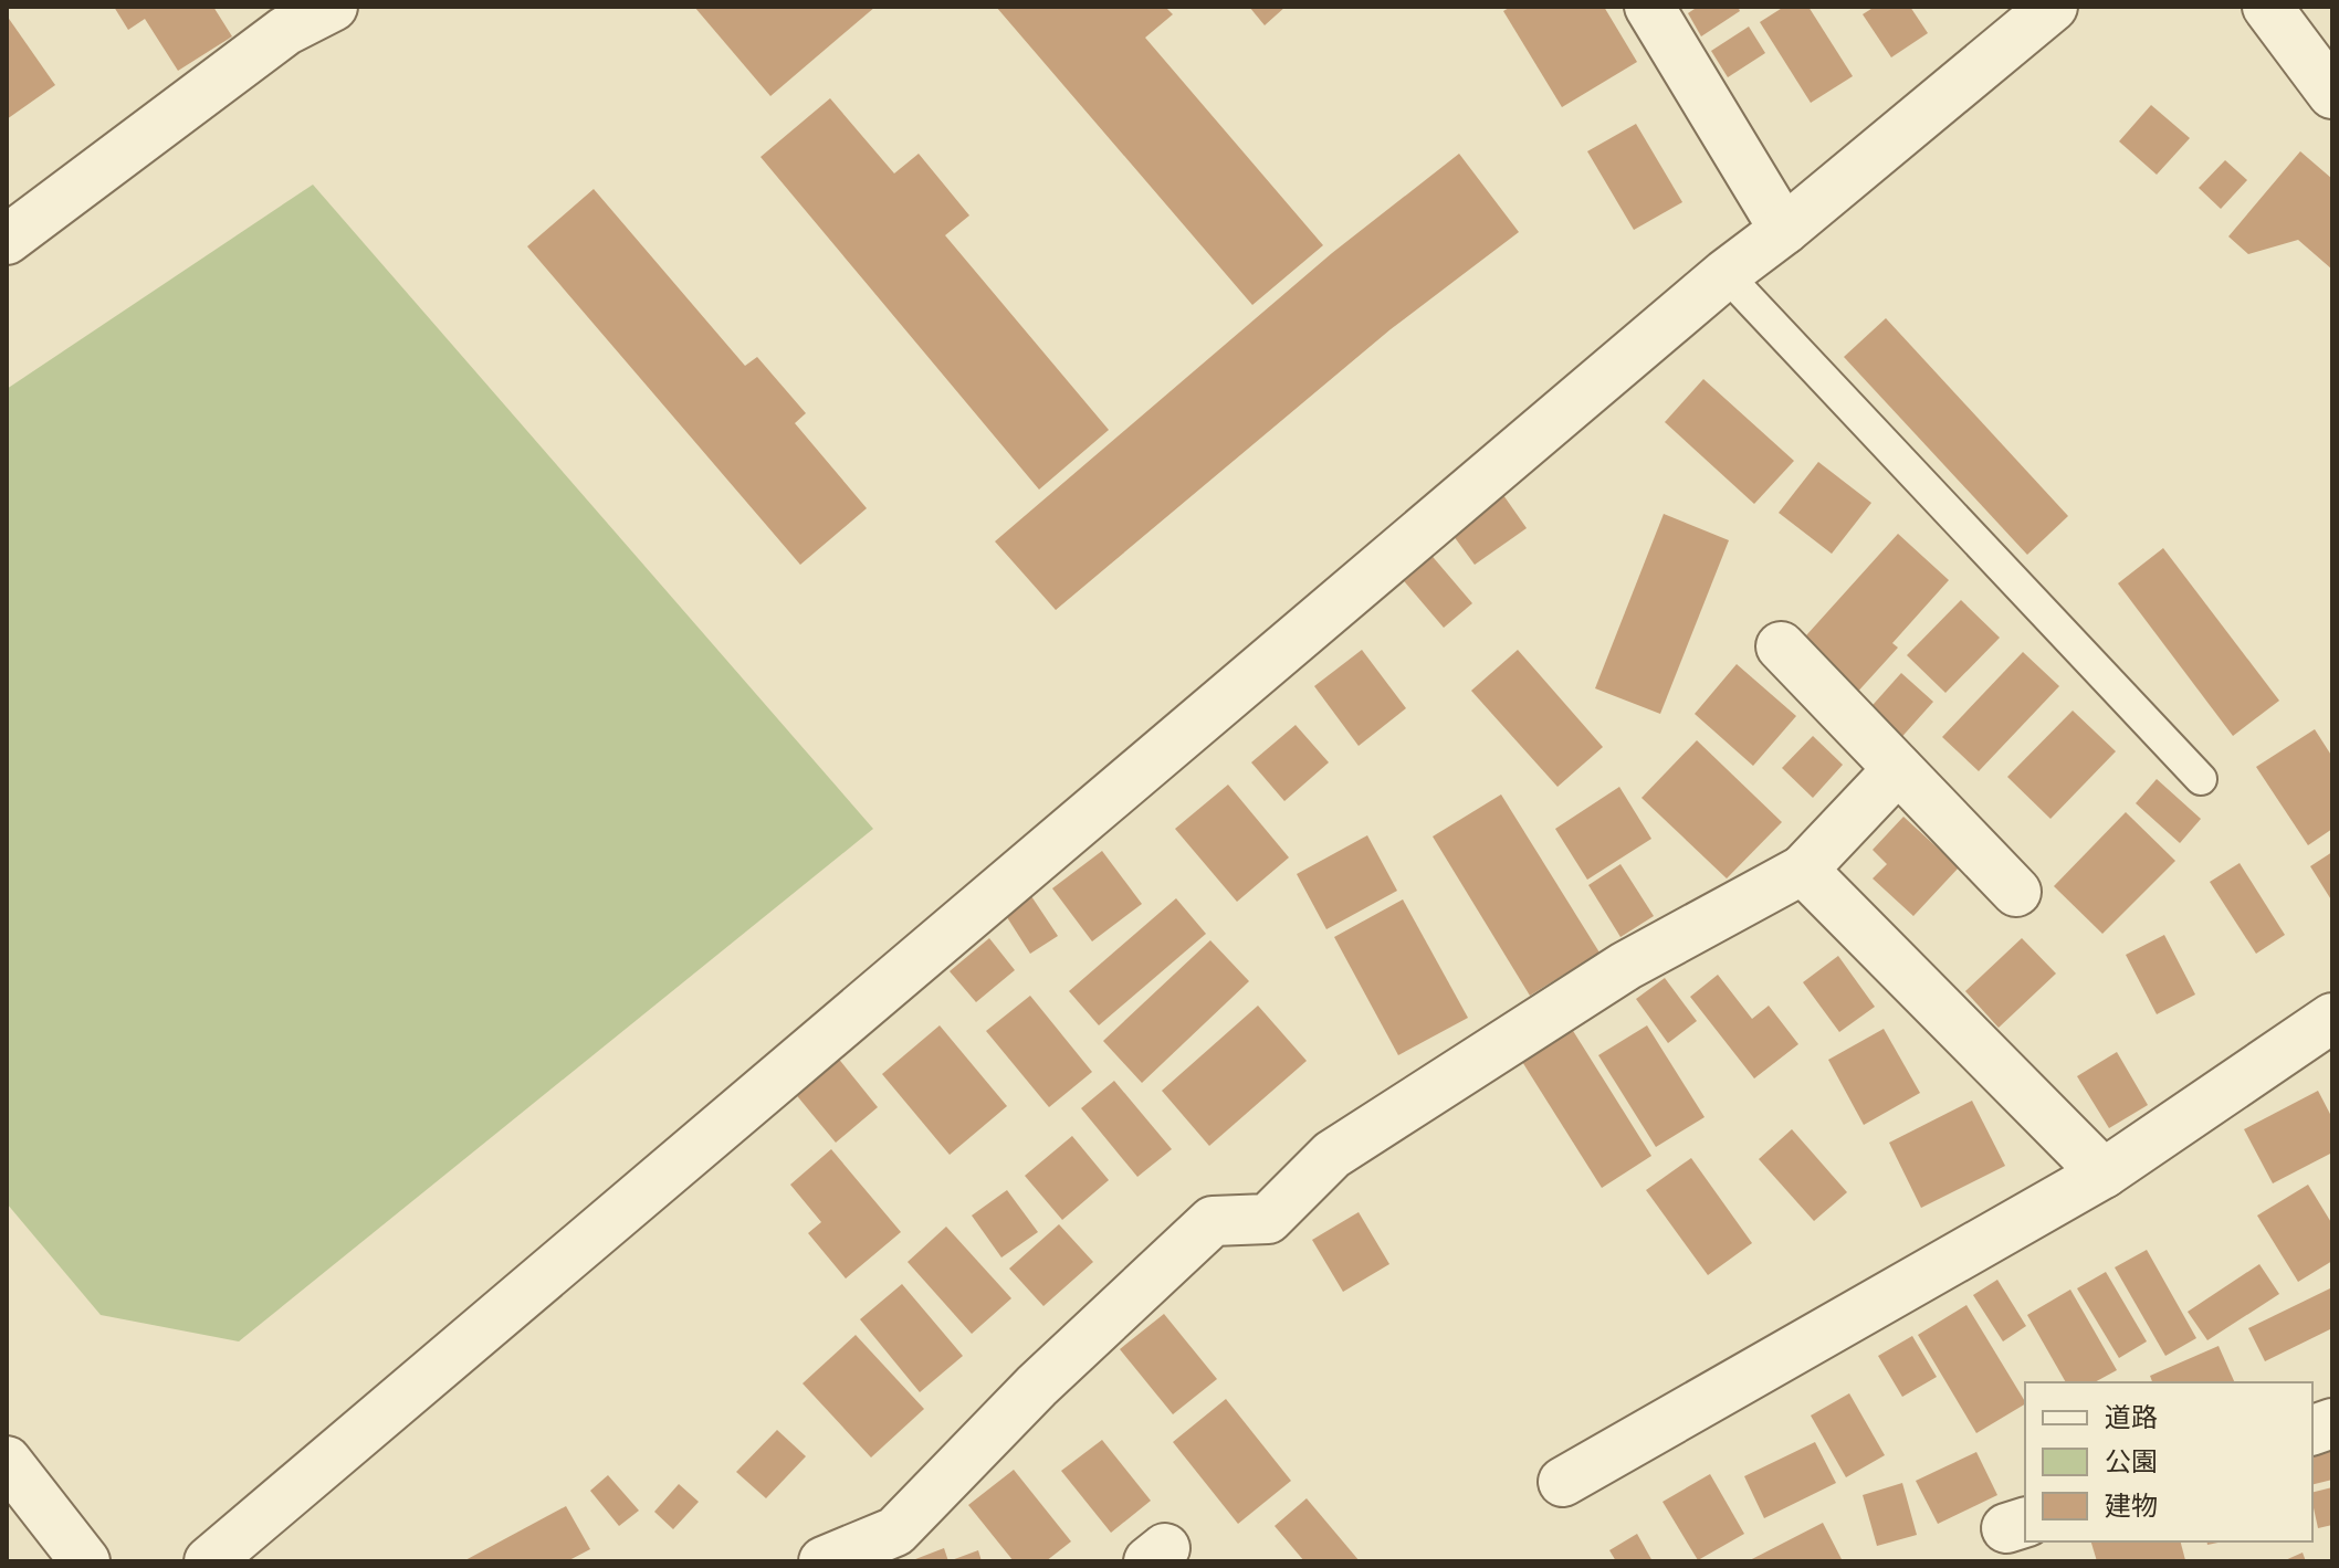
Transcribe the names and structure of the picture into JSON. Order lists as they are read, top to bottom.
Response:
{
  "legend": ["道路", "公園", "建物"]
}
